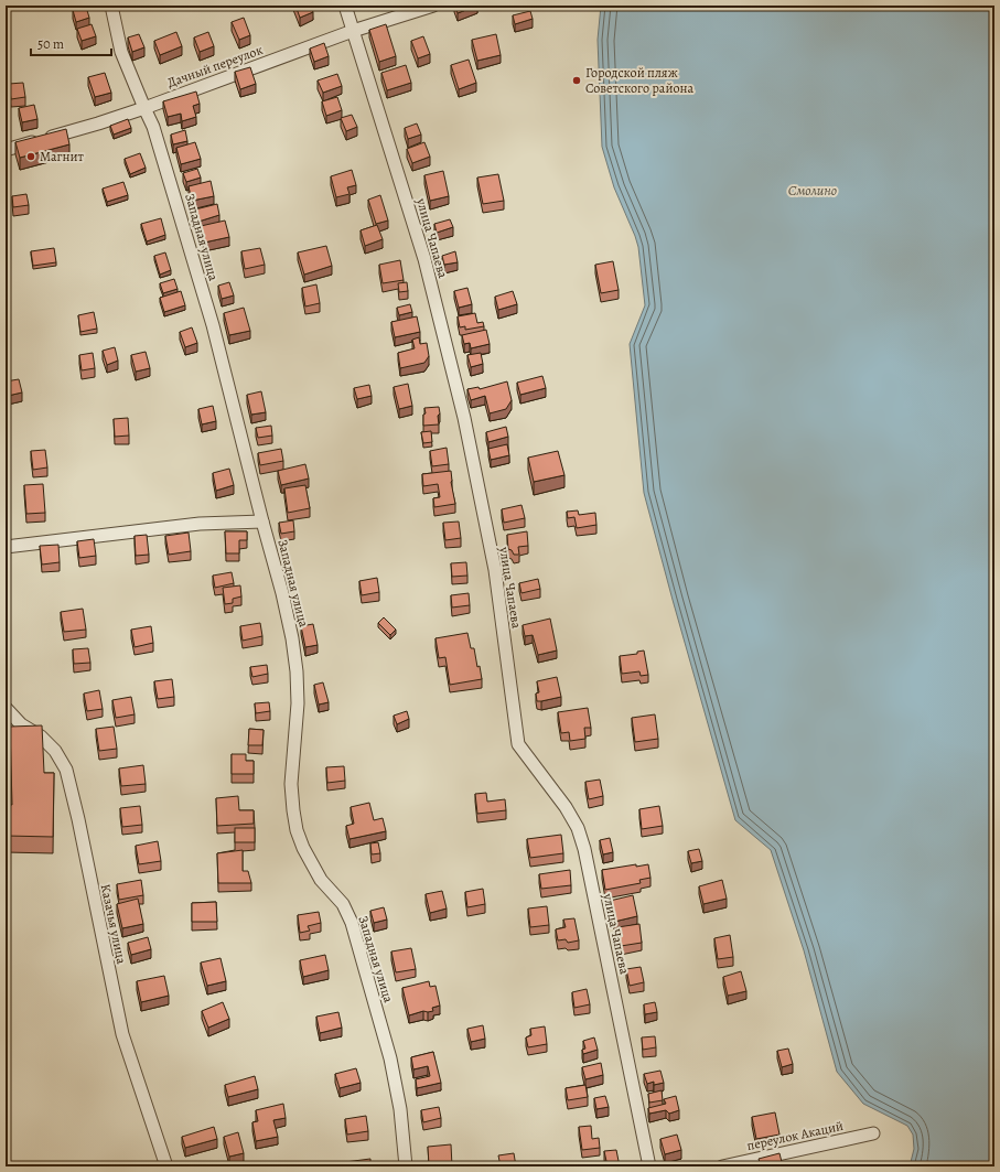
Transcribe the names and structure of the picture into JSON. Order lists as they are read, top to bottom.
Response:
{
  "streets": {
    "street": [
      "Дачный переулок",
      "Западная улица",
      "улица Чапаева",
      "Казачья улица",
      "переулок Акаций"
    ]
  },
  "crossings": [
    ["Дачный переулок", "Западная улица"],
    ["Дачный переулок", "улица Чапаева"]
  ],
  "water": ["Смолино"],
  "places": ["Городской пляж Советского района", "Магнит"],
  "scale_bar": "50 m"
}
